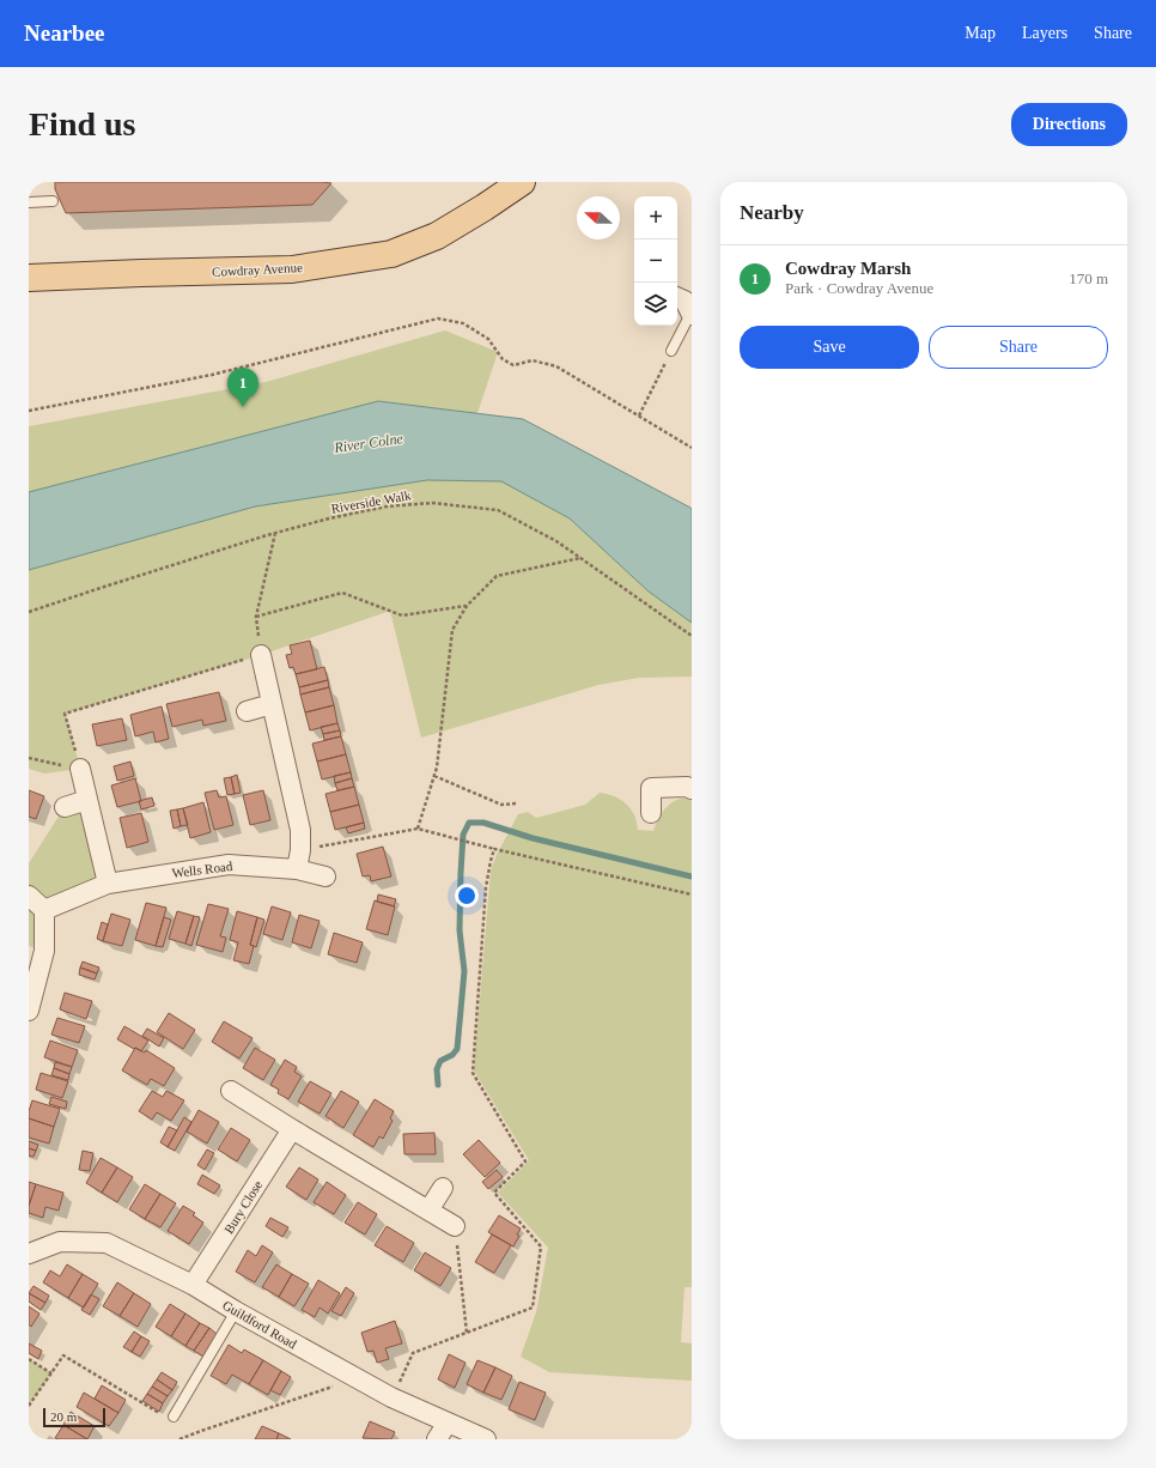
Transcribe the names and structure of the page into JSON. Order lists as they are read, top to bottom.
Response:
{
  "streets": {
    "main road": ["Cowdray Avenue"],
    "street": ["Wells Road", "Bury Close", "Guildford Road"],
    "path": ["Riverside Walk"]
  },
  "crossings": [
    ["Bury Close", "Guildford Road"]
  ],
  "water": ["River Colne"],
  "scale_bar": "20 m",
  "north": "left",
  "page": {
    "header": "Nearbee",
    "nav": ["Map", "Layers", "Share"],
    "buttons": [
      "Directions",
      ["Save", "Share"]
    ],
    "title": "Find us",
    "heading": "Nearby",
    "map_buttons": ["+", "−"],
    "list": [
      {
        "mark": "1",
        "name": "Cowdray Marsh",
        "note": "Park · Cowdray Avenue",
        "value": "170 m"
      }
    ],
    "pins": "1",
    "scale": "20 m"
  }
}
